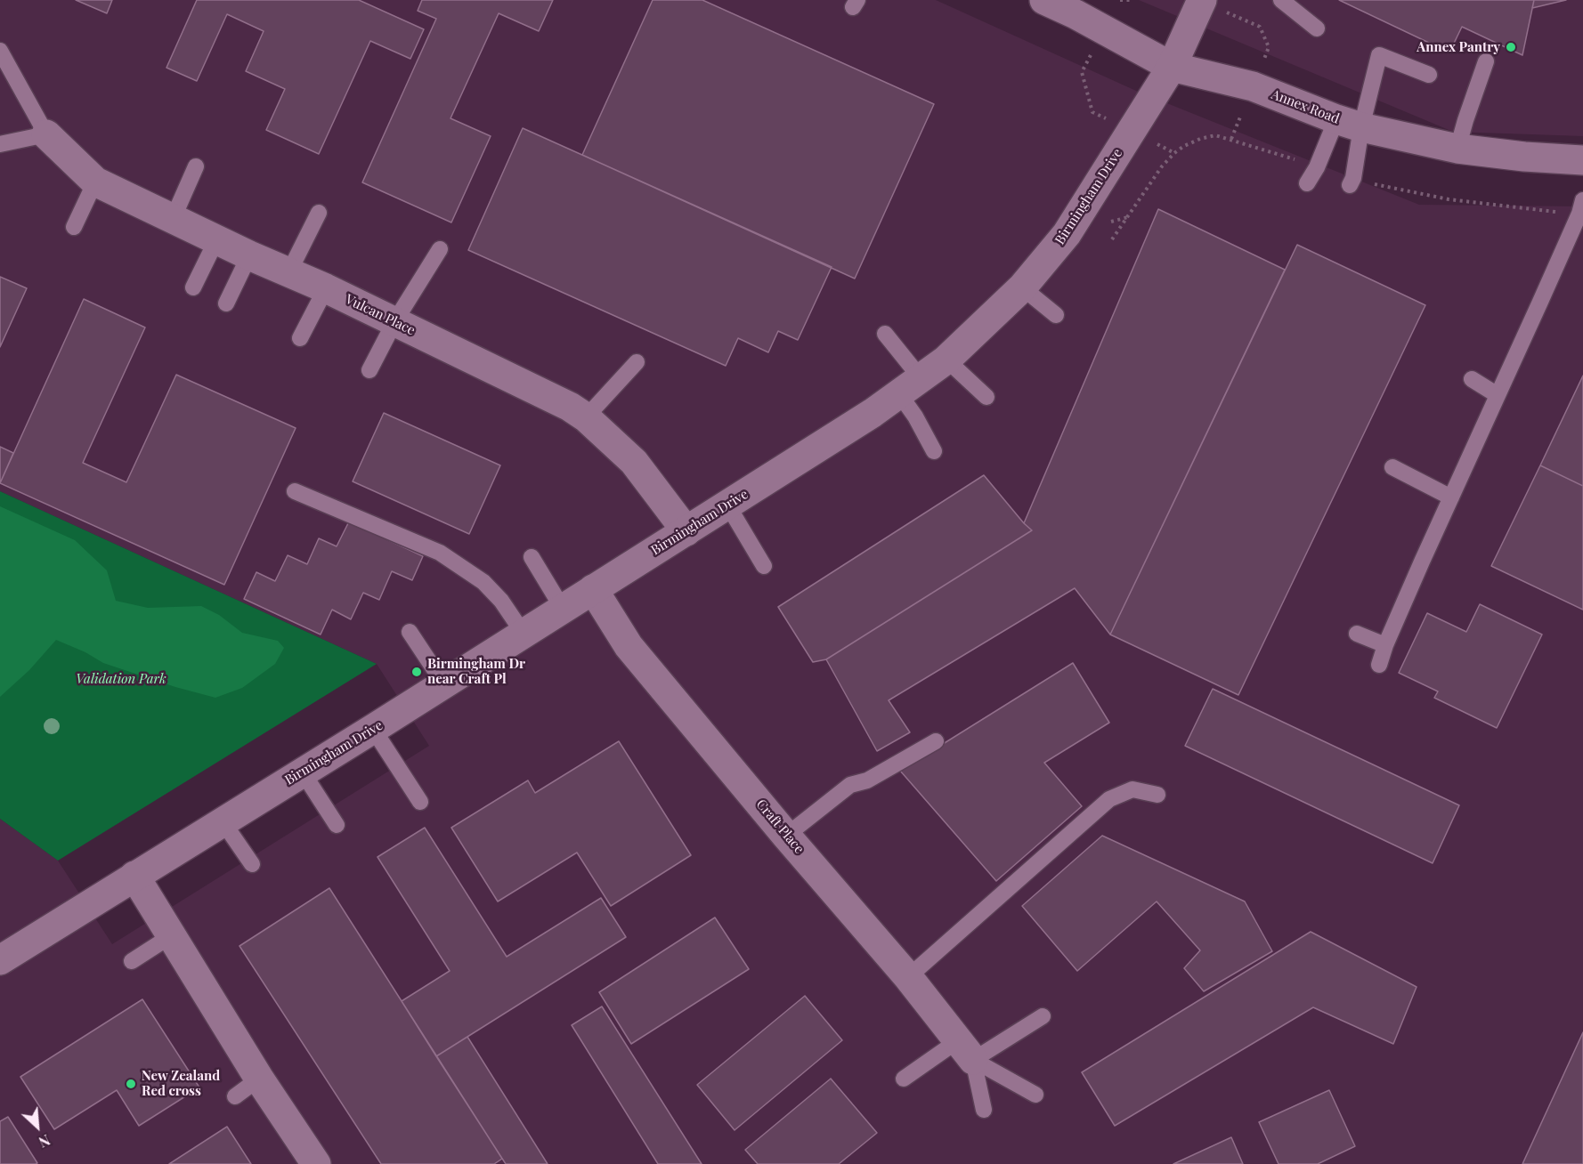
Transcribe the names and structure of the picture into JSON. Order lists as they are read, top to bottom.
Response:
{
  "streets": {
    "street": [
      "Annex Road",
      "Birmingham Drive",
      "Vulcan Place",
      "Craft Place"
    ]
  },
  "crossings": [
    ["Annex Road", "Birmingham Drive"],
    ["Birmingham Drive", "Vulcan Place"],
    ["Birmingham Drive", "Craft Place"]
  ],
  "parks": ["Validation Park"],
  "places": ["Annex Pantry", "Birmingham Dr near Craft Pl", "New Zealand Red cross"],
  "north": "bottom right"
}
